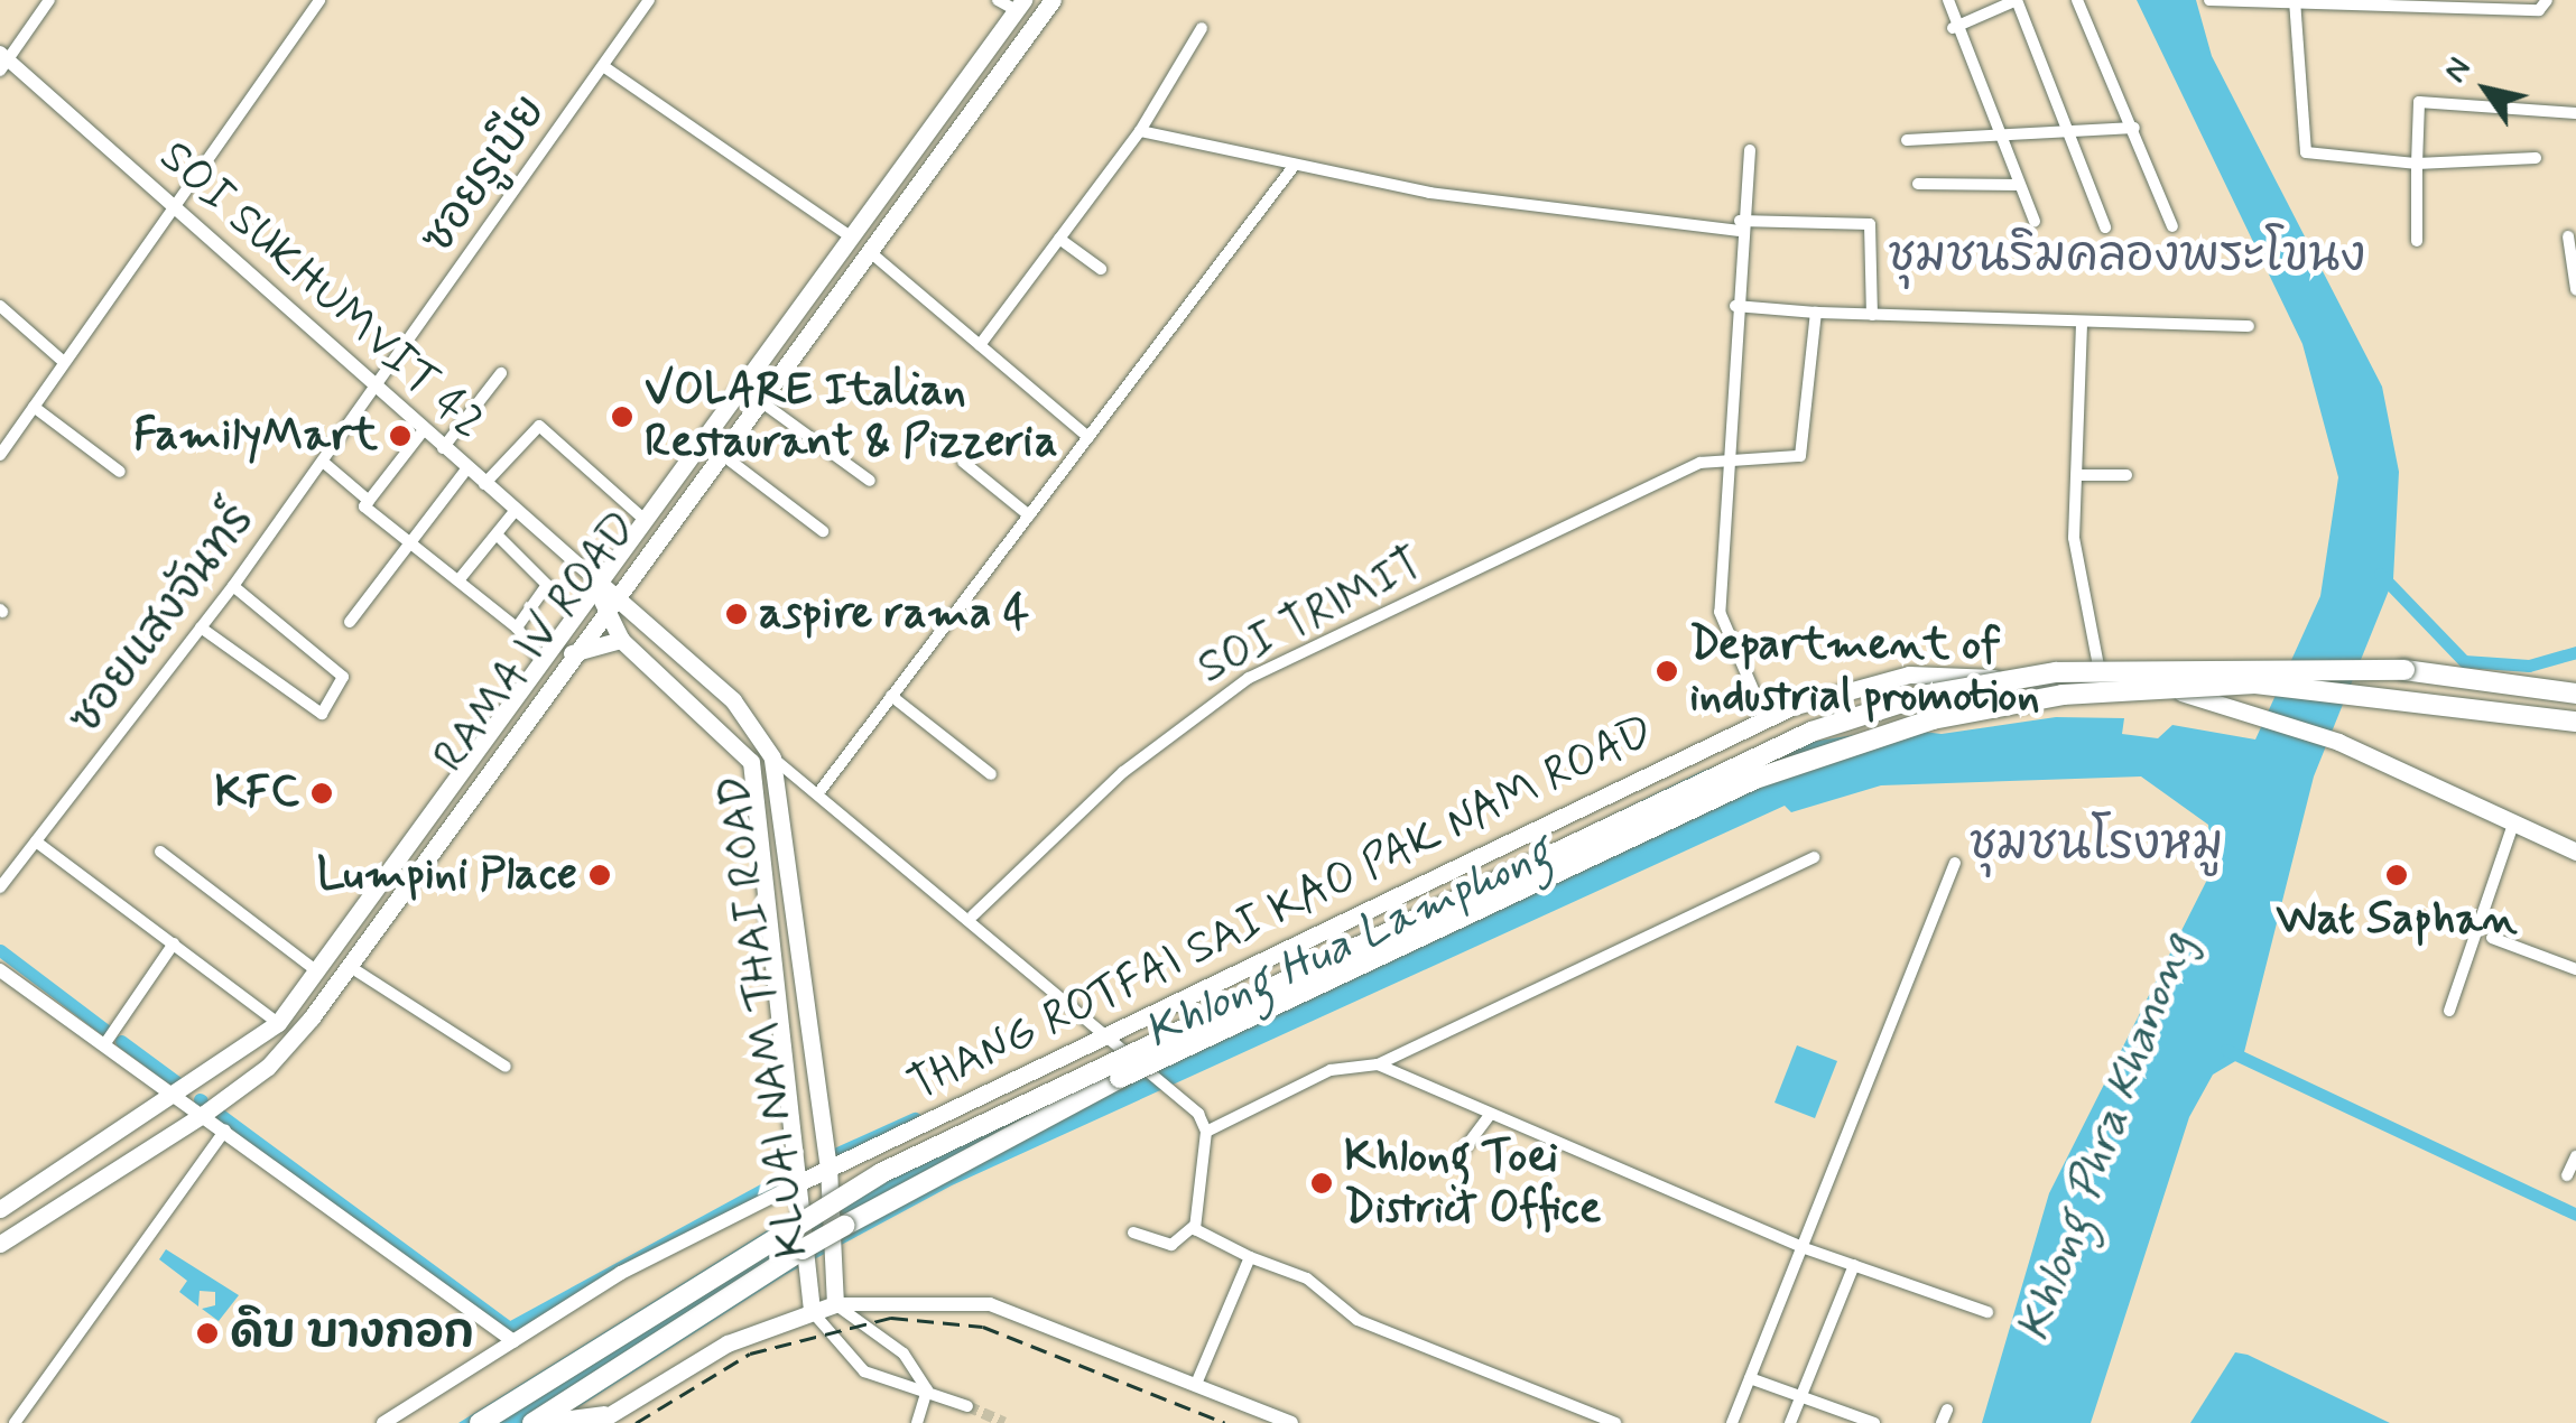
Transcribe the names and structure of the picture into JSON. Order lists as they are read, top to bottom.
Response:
{
  "streets": {
    "main road": ["RAMA IV ROAD", "THANG ROTFAI SAI KAO PAK NAM ROAD", "KLUAI NAM THAI ROAD"],
    "street": [
      "ซอยรูเบีย",
      "SOI SUKHUMVIT 42",
      "SOI TRIMIT",
      "ซอยแสงจันทร์"
    ]
  },
  "crossings": [
    ["ซอยรูเบีย", "SOI SUKHUMVIT 42"],
    ["ซอยรูเบีย", "ซอยแสงจันทร์"],
    ["SOI SUKHUMVIT 42", "ซอยแสงจันทร์"],
    ["SOI SUKHUMVIT 42", "RAMA IV ROAD"],
    ["SOI SUKHUMVIT 42", "KLUAI NAM THAI ROAD"],
    ["RAMA IV ROAD", "KLUAI NAM THAI ROAD"],
    ["THANG ROTFAI SAI KAO PAK NAM ROAD", "KLUAI NAM THAI ROAD"]
  ],
  "districts": ["ชุมชนริมคลองพระโขนง", "ชุมชนโรงหมู"],
  "water": ["Khlong Hua Lamphong", "Khlong Phra Khanong"],
  "places": [
    "VOLARE Italian Restaurant & Pizzeria",
    "FamilyMart",
    "aspire rama 4",
    "Department of industrial promotion",
    "KFC",
    "Lumpini Place",
    "Wat Saphan",
    "Khlong Toei District Office",
    "ดิบ บางกอก"
  ],
  "north": "top left"
}
